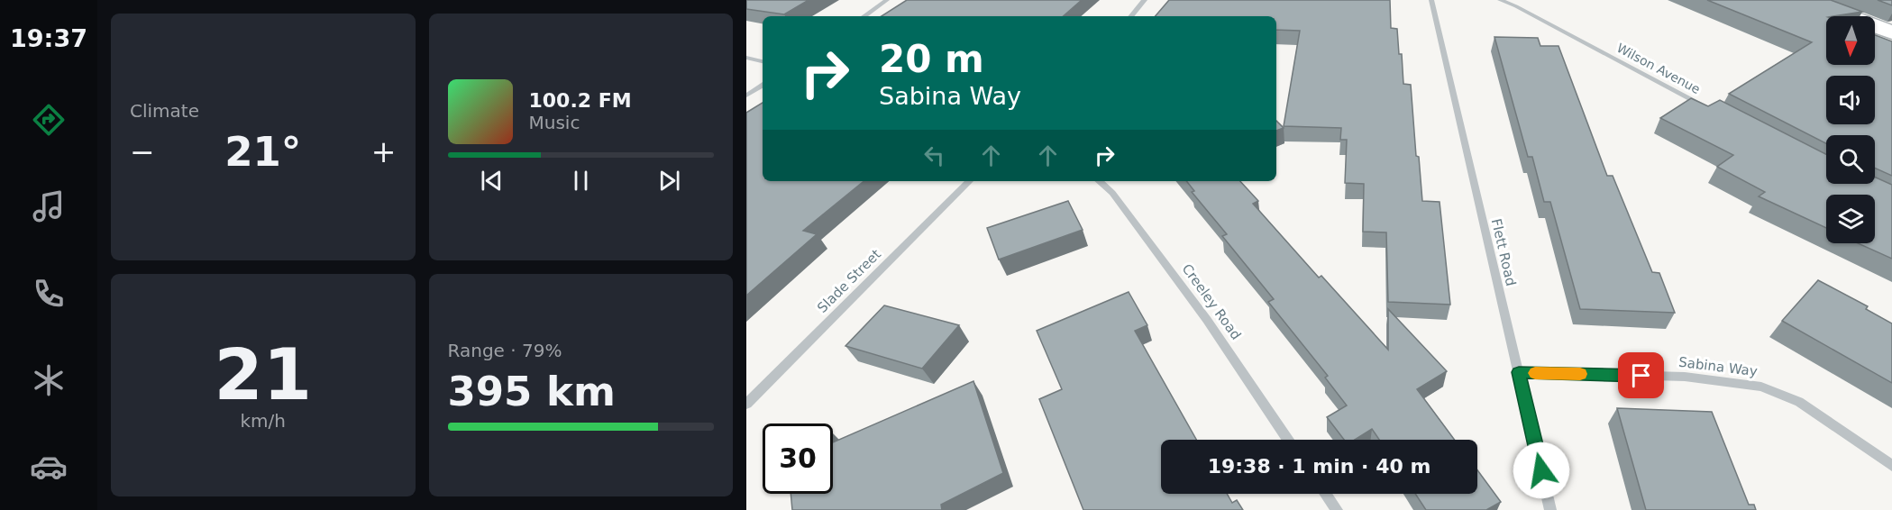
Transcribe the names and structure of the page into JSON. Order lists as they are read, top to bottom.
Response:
{
  "streets": {
    "street": [
      "Wilson Avenue",
      "Flett Road",
      "Slade Street",
      "Creeley Road",
      "Sabina Way"
    ]
  },
  "crossings": [
    ["Flett Road", "Sabina Way"]
  ],
  "north": "bottom",
  "page": {
    "tabs": "19:37",
    "tile": [
      "Climate",
      ["21", "km/h"],
      ["Range · 79%", "395 km"]
    ],
    "turn": ["20 m", "Sabina Way"],
    "song": ["100.2 FM", "Music"],
    "heat": ["−", "21°", "+"],
    "limit": "30",
    "trip": "19:38 · 1 min · 40 m"
  }
}
